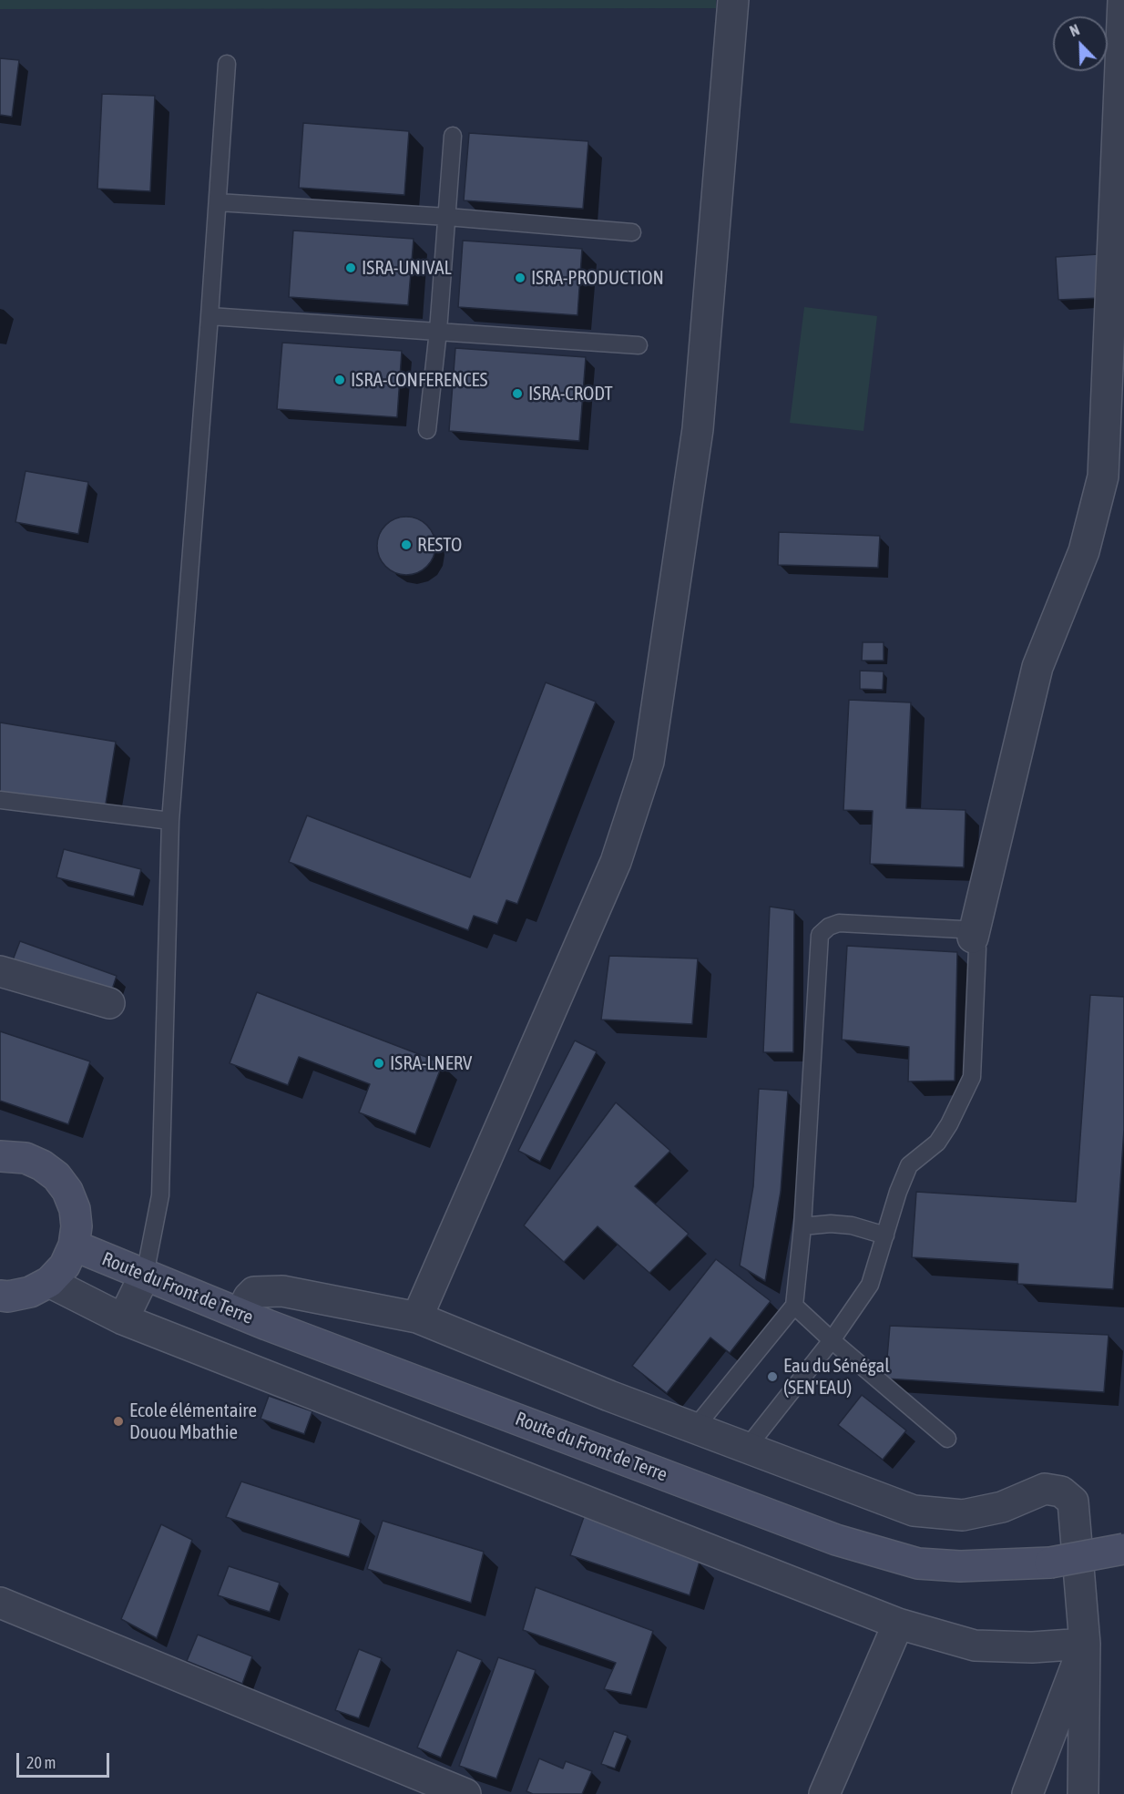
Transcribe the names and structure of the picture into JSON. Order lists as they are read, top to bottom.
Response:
{
  "streets": {
    "main road": ["Route du Front de Terre"]
  },
  "places": [
    "ISRA-UNIVAL",
    "ISRA-PRODUCTION",
    "ISRA-CONFERENCES",
    "ISRA-CRODT",
    "RESTO",
    "ISRA-LNERV",
    "Eau du Sénégal (SEN'EAU)",
    "Ecole élémentaire Douou Mbathie"
  ],
  "scale_bar": "20 m",
  "north": "top left"
}
